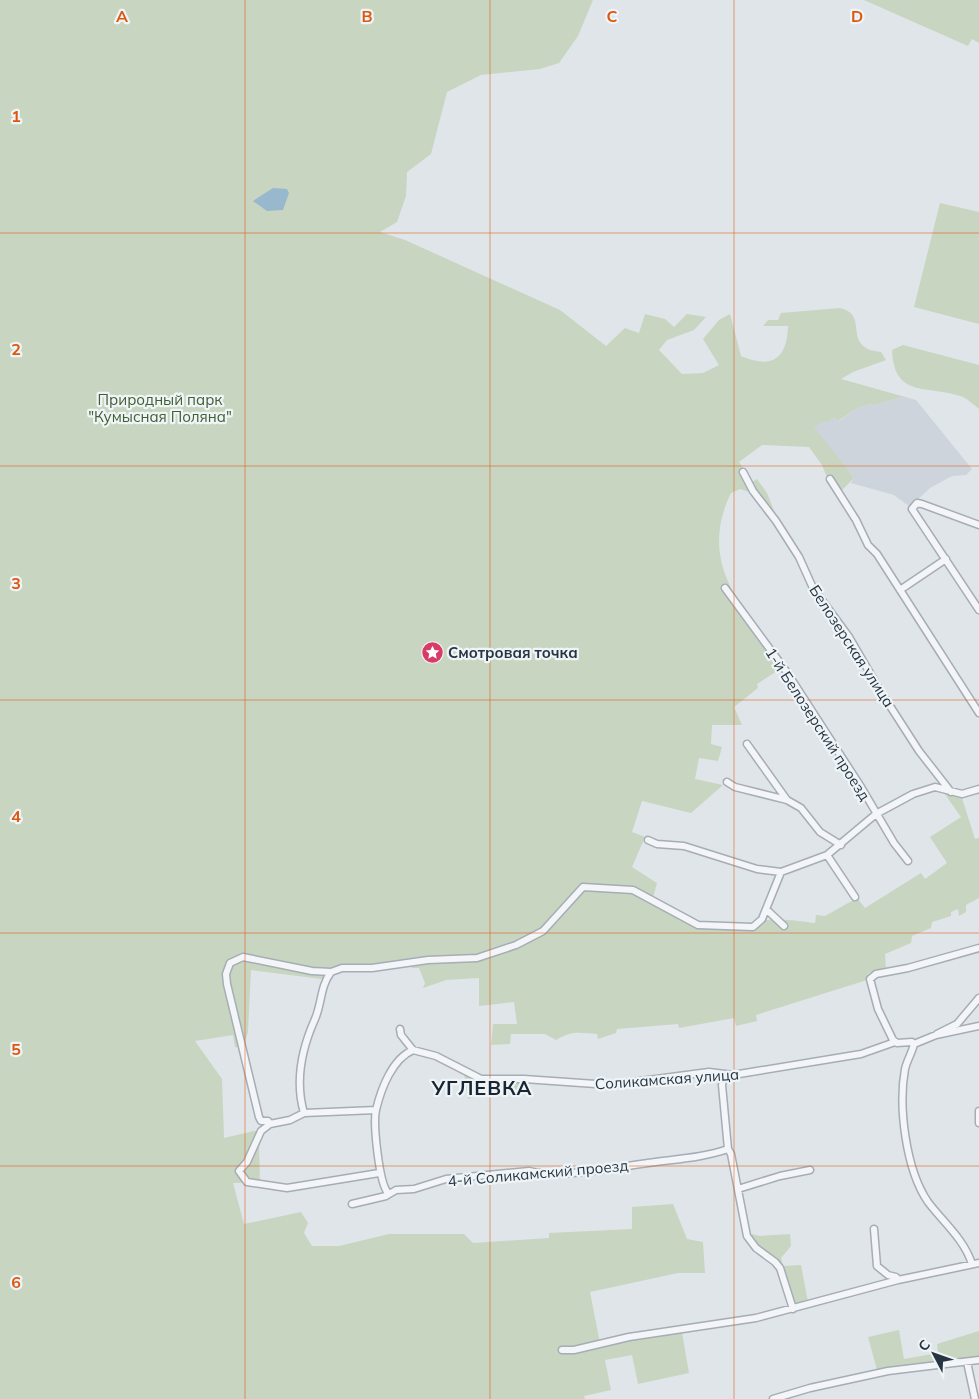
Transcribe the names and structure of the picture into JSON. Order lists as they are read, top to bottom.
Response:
{
  "streets": {
    "street": [
      "Белозерская улица",
      "1-й Белозерский проезд",
      "Соликамская улица",
      "4-й Соликамский проезд"
    ]
  },
  "districts": ["УГЛЕВКА"],
  "parks": ["Природный парк \"Кумысная Поляна\""],
  "places": {
    "place": ["Смотровая точка"]
  },
  "north": "top left",
  "grid": {
    "columns": [
      "A",
      "B",
      "C",
      "D"
    ],
    "rows": [
      "1",
      "2",
      "3",
      "4",
      "5",
      "6"
    ]
  }
}
